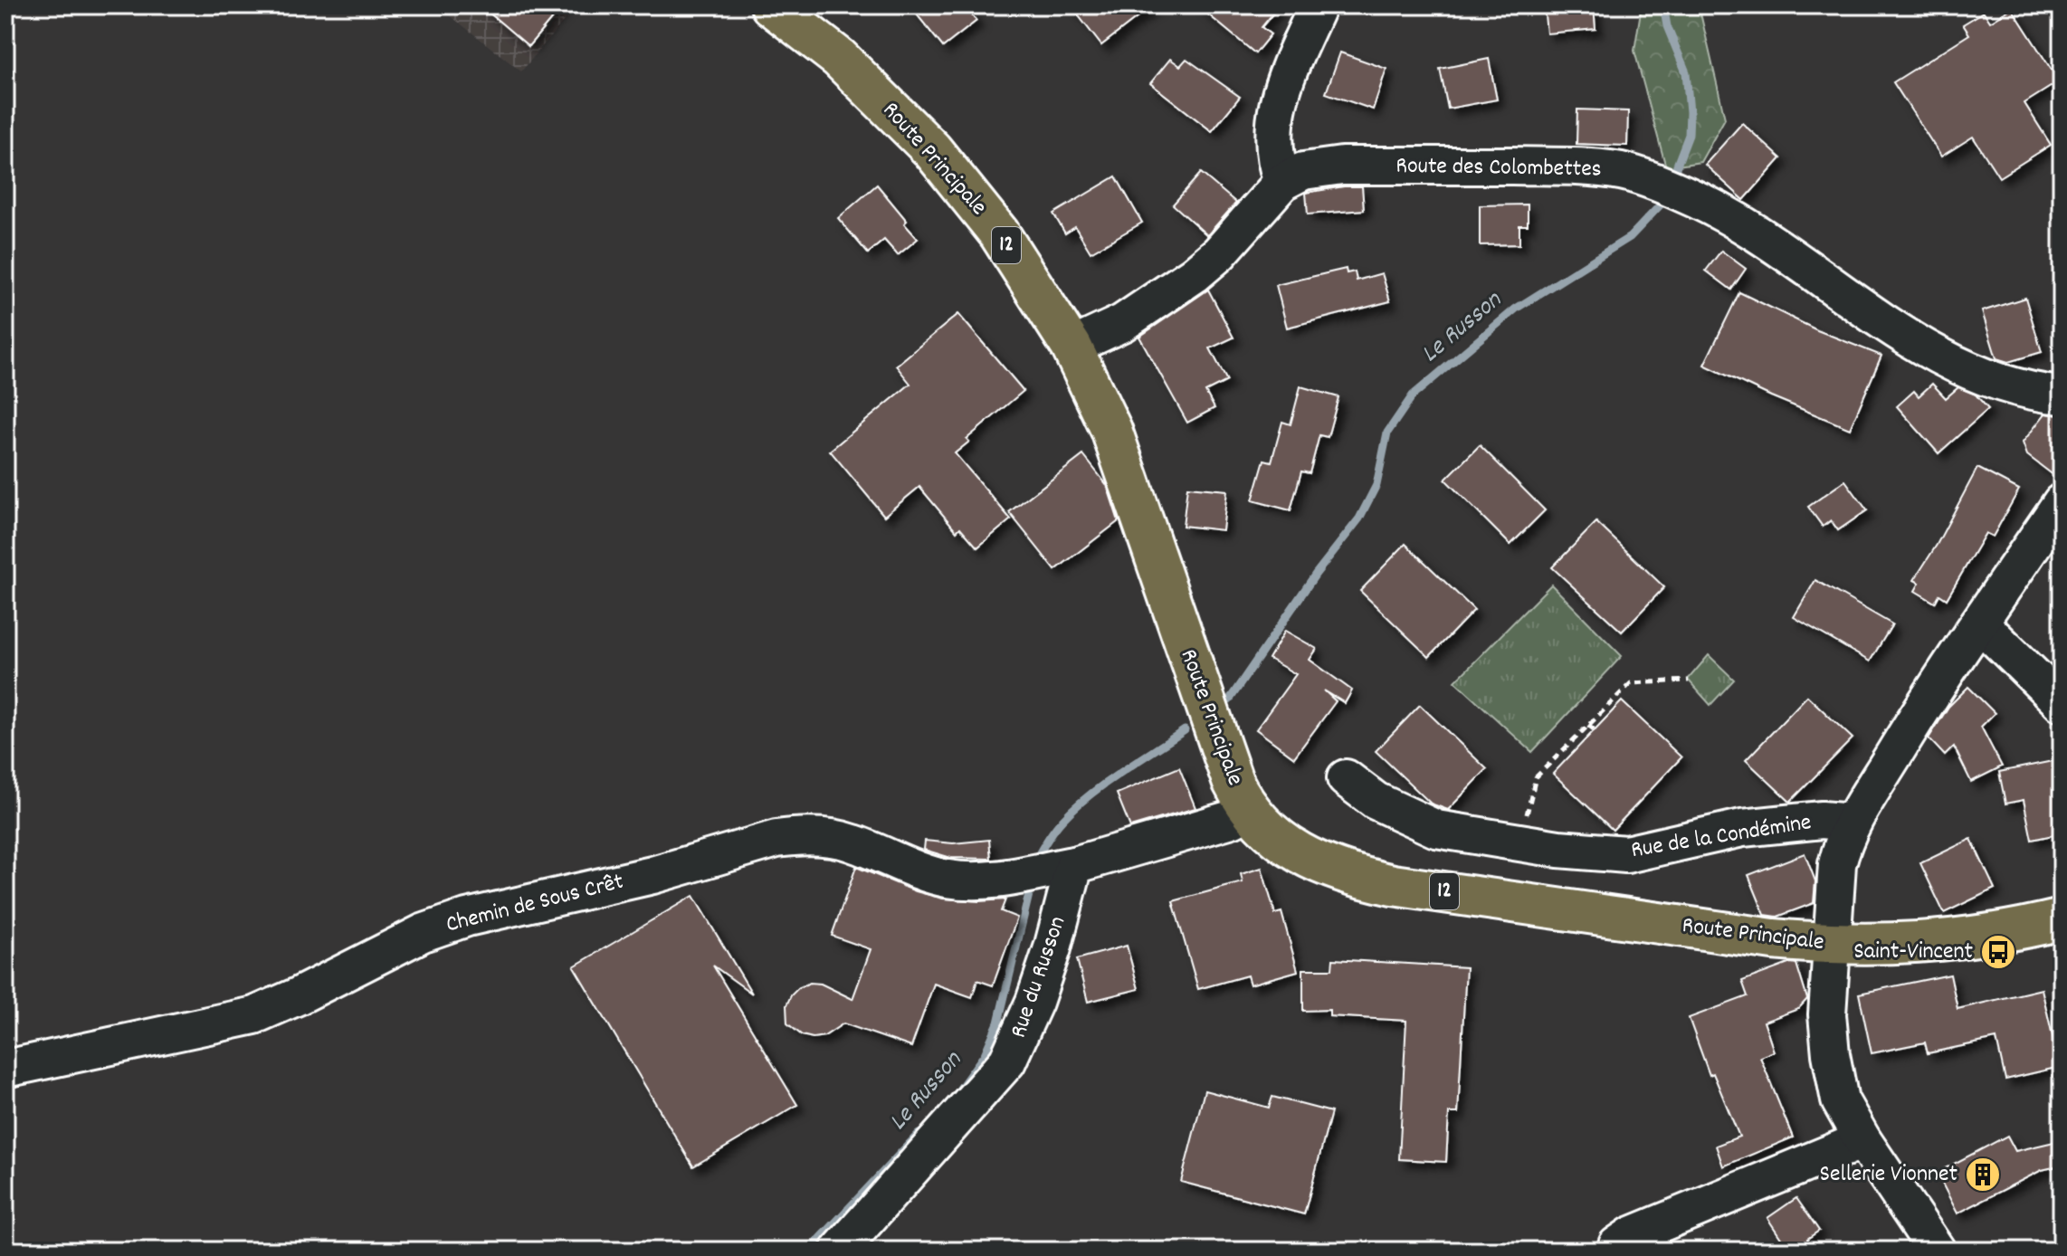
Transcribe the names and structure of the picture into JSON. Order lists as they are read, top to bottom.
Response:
{
  "streets": {
    "main road": ["Route Principale", "12"],
    "street": [
      "Route des Colombettes",
      "Rue de la Condémine",
      "Chemin de Sous Crêt",
      "Rue du Russon"
    ]
  },
  "crossings": [
    ["Route Principale", "Route des Colombettes"],
    ["Route Principale", "Rue de la Condémine"],
    ["Chemin de Sous Crêt", "Rue du Russon"]
  ],
  "water": ["Le Russon"],
  "places": {
    "bus stop": ["Saint-Vincent"],
    "building": ["Sellerie Vionnet"]
  }
}
